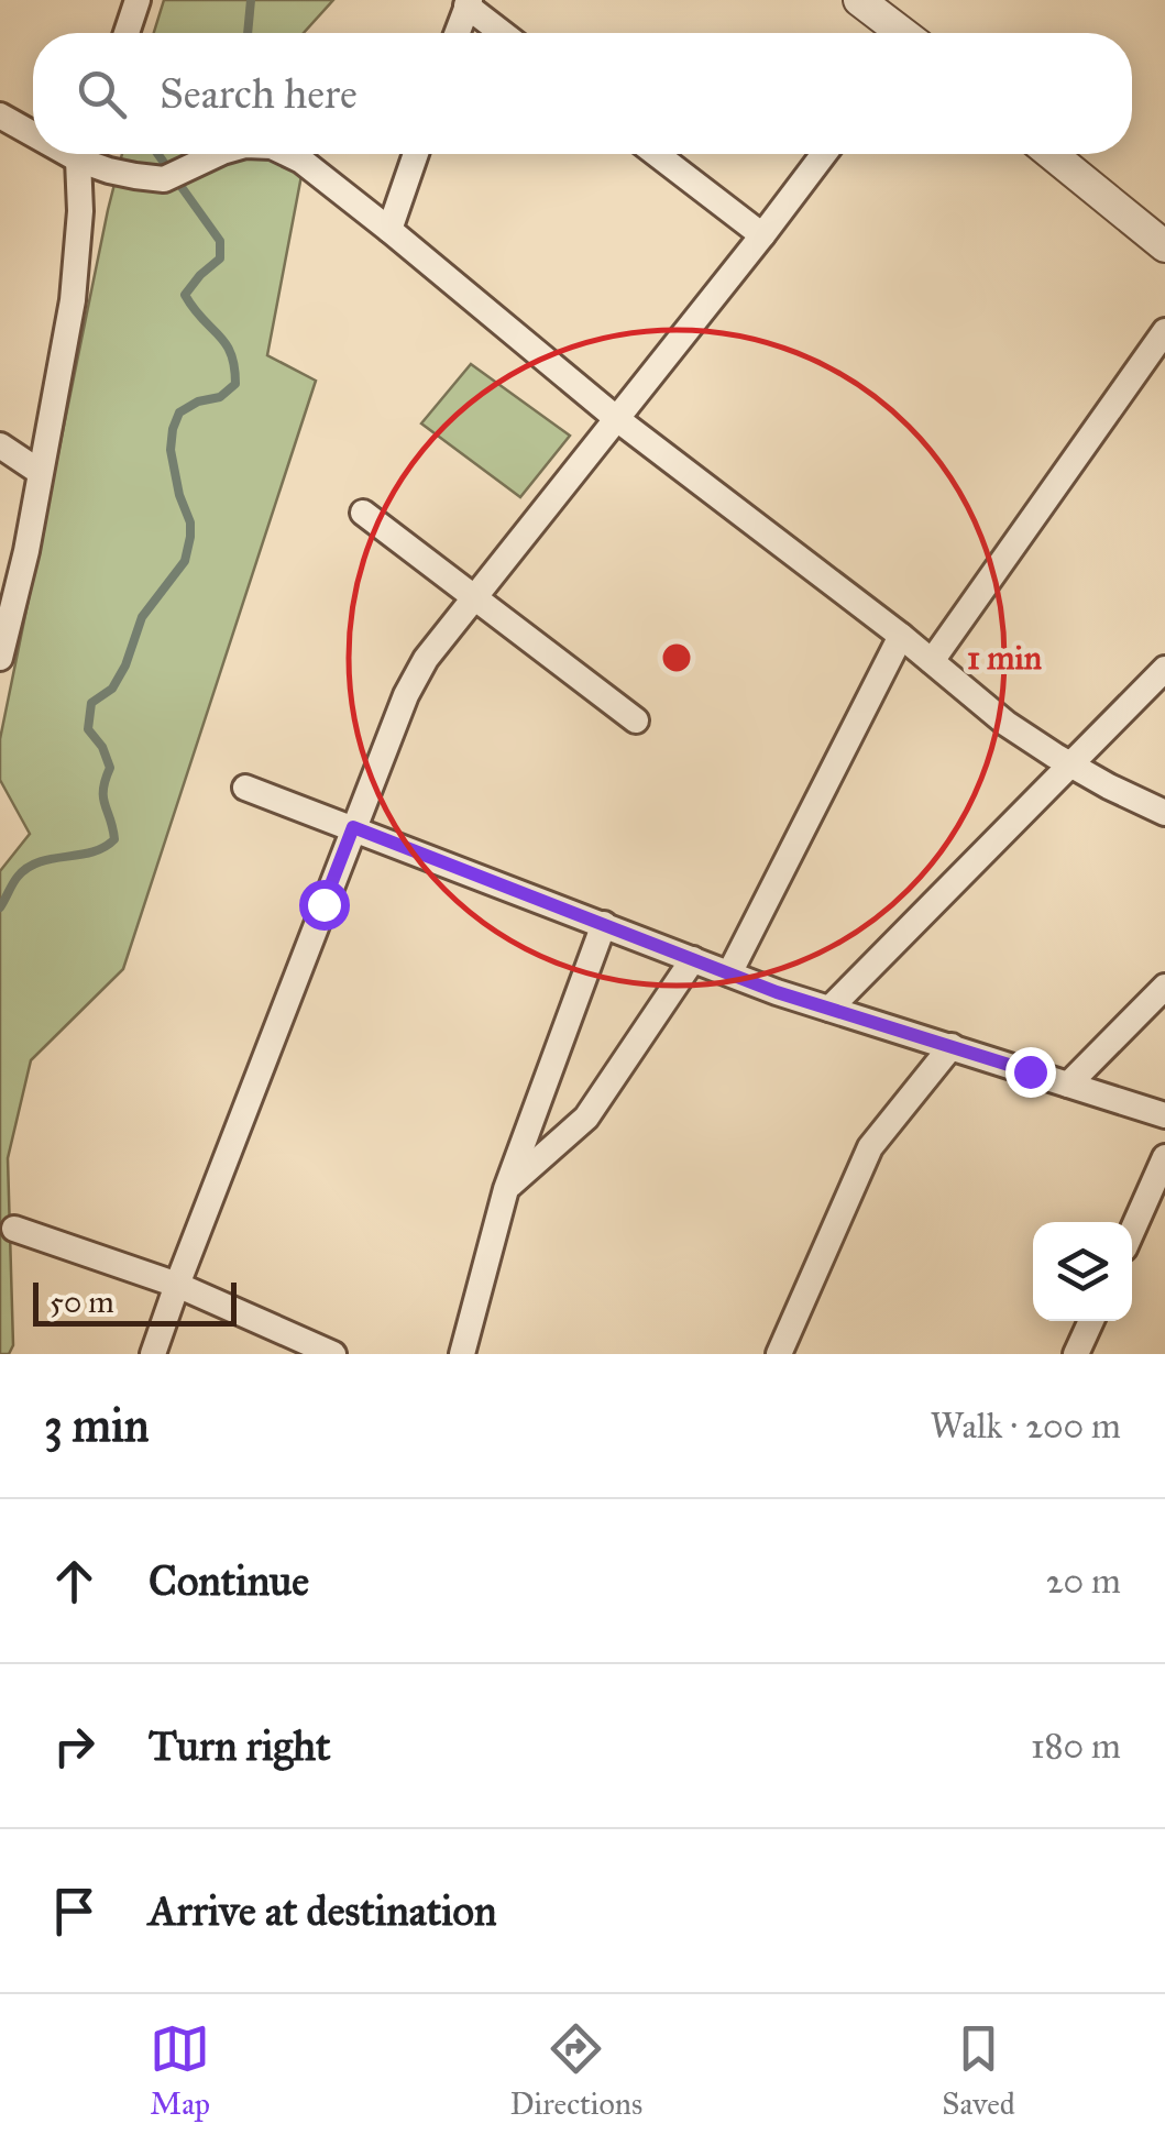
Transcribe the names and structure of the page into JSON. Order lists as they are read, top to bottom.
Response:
{
  "scale_bar": "50 m",
  "page": {
    "search": "Search here",
    "scale": "50 m",
    "heading": ["3 min", "Walk · 200 m"],
    "list": [
      ["Continue", "20 m"],
      ["Turn right", "180 m"],
      "Arrive at destination"
    ],
    "nav": ["Map", "Directions", "Saved"]
  },
  "rings": ["1 min"]
}
